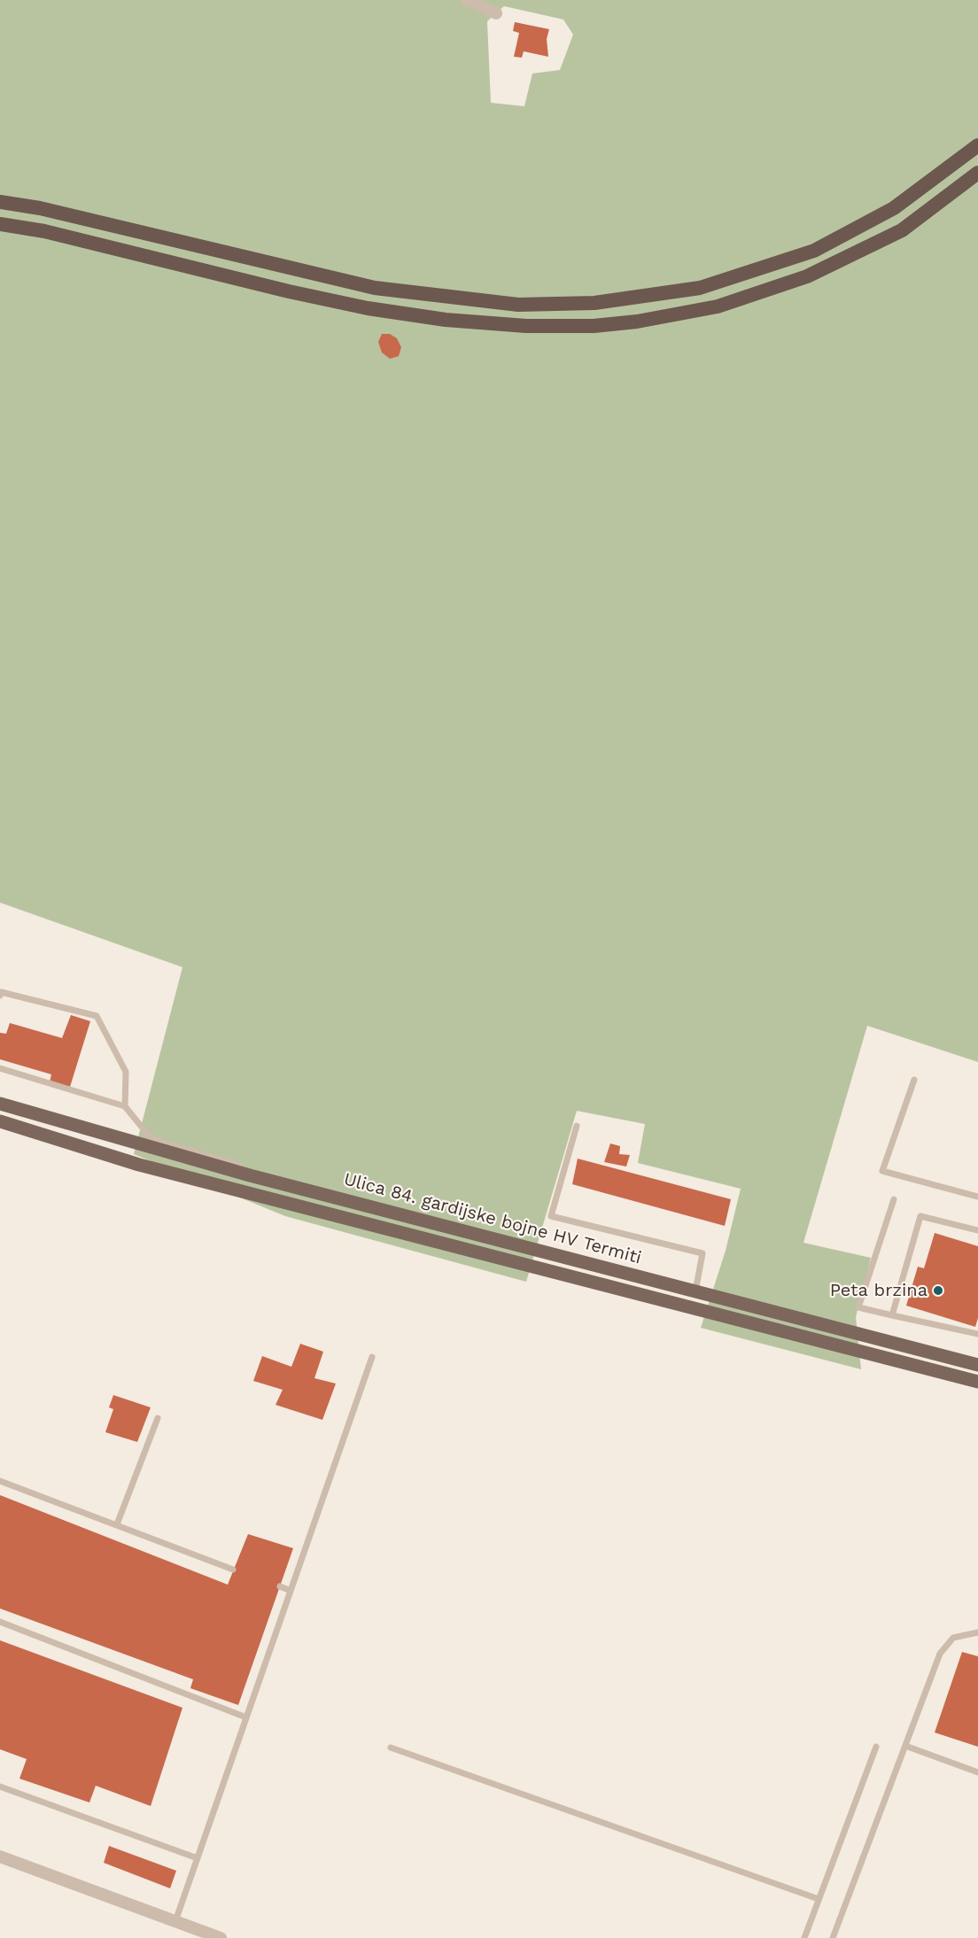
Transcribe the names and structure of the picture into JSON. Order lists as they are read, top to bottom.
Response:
{
  "streets": {
    "main road": ["Ulica 84. gardijske bojne HV Termiti"]
  },
  "places": ["Peta brzina"]
}
